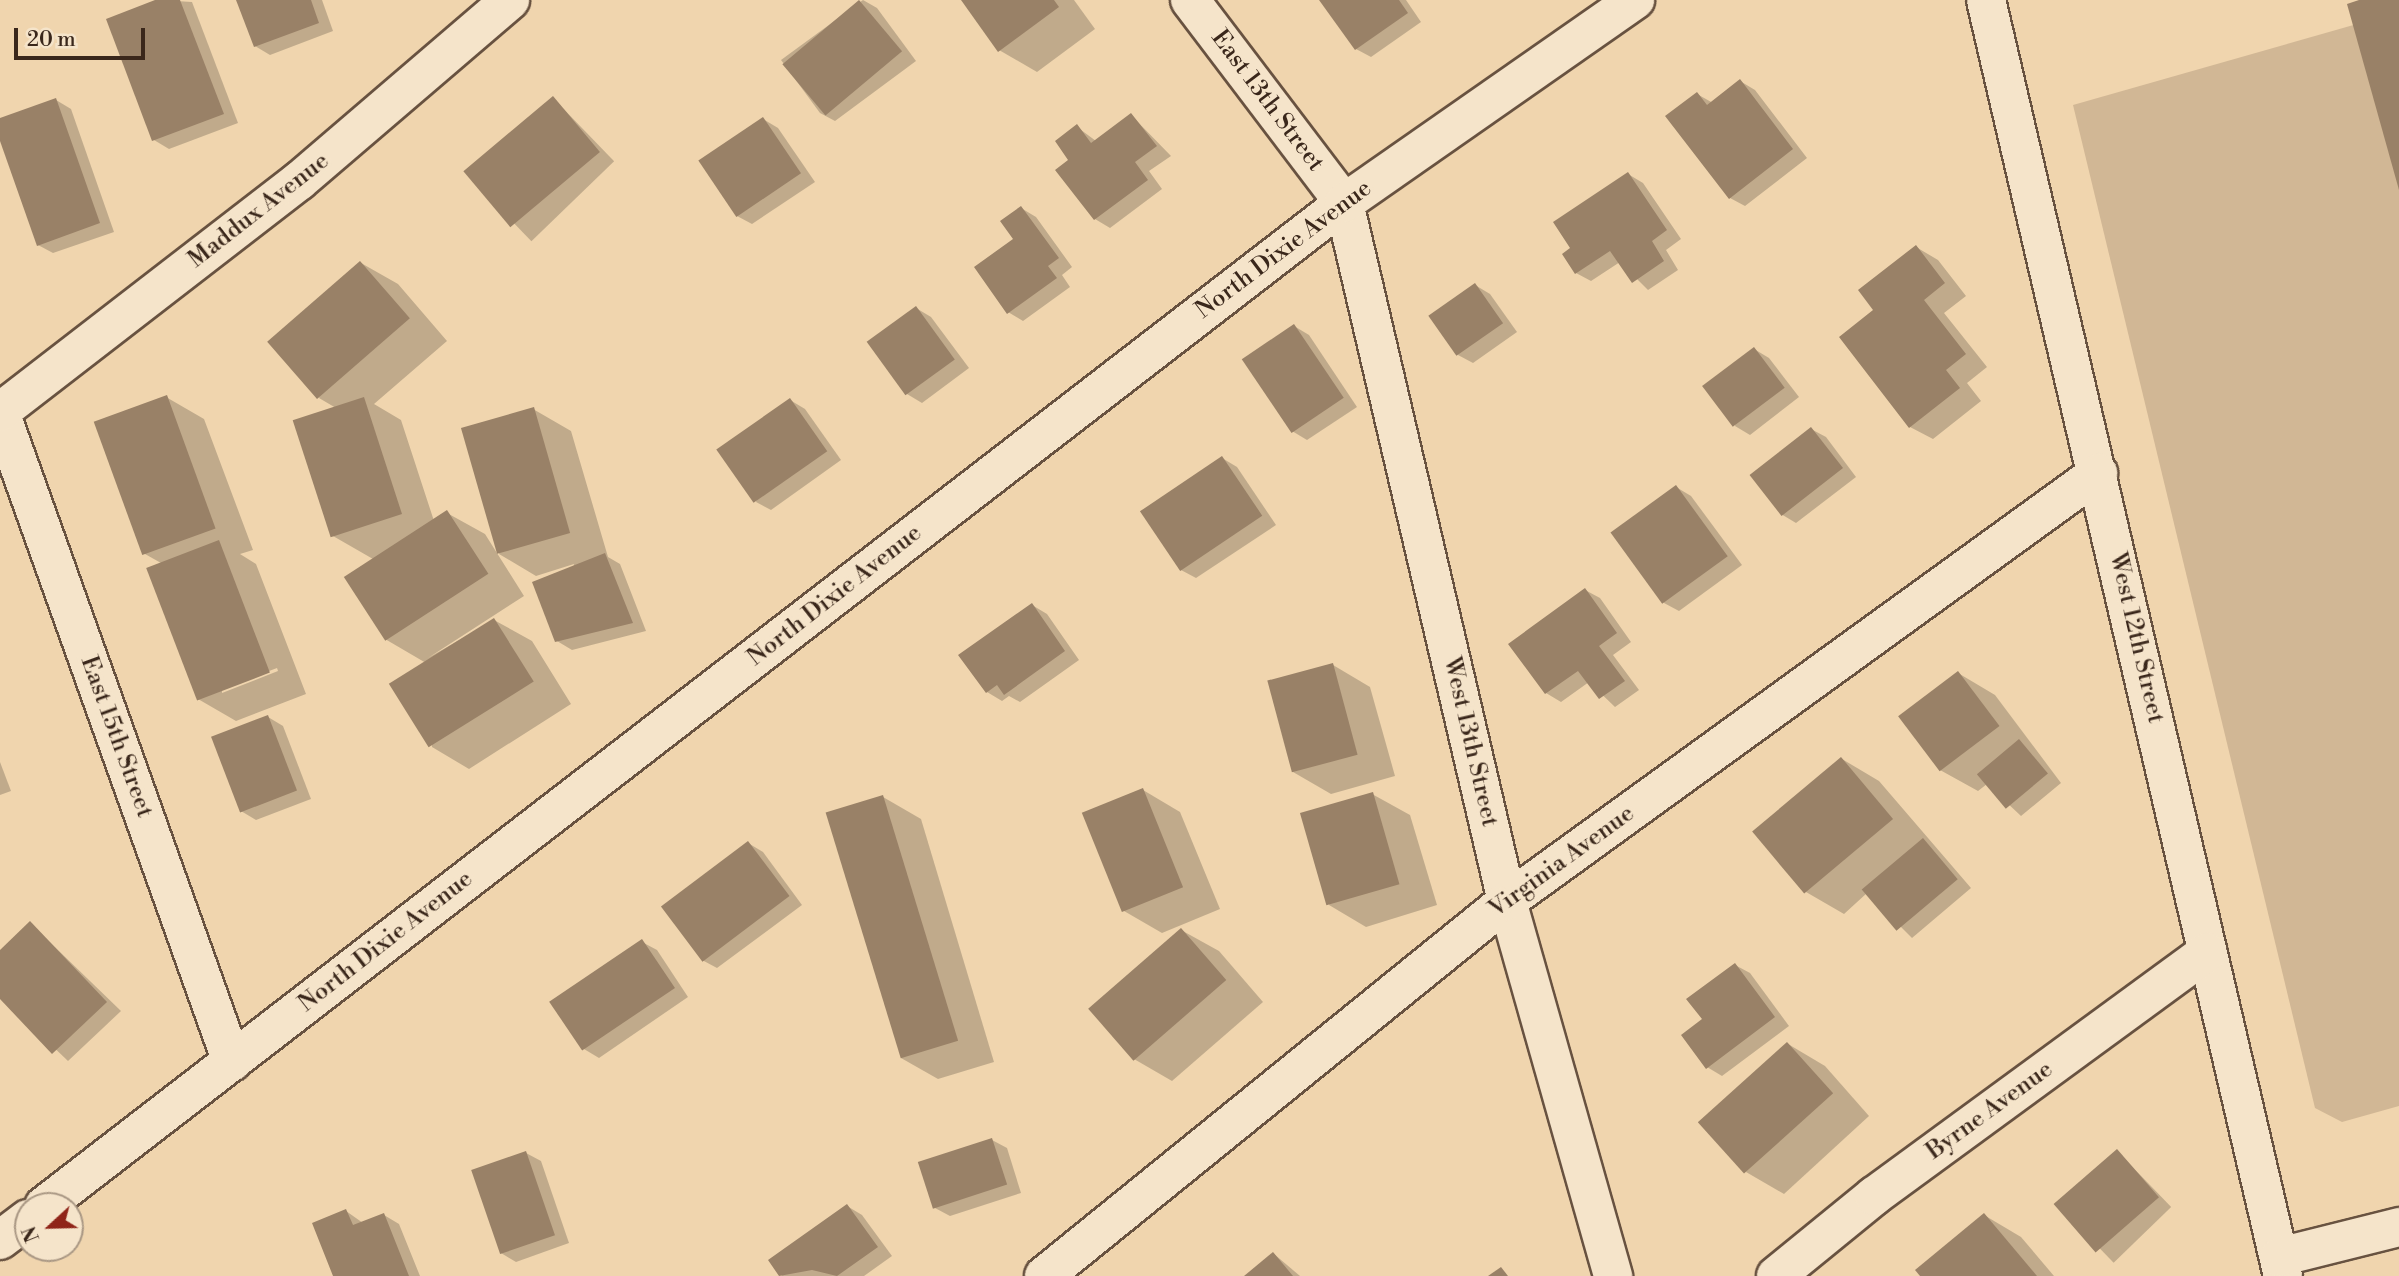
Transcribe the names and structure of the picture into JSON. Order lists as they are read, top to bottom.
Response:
{
  "streets": {
    "street": [
      "East 13th Street",
      "Maddux Avenue",
      "North Dixie Avenue",
      "West 12th Street",
      "East 15th Street",
      "West 13th Street",
      "Virginia Avenue",
      "Byrne Avenue"
    ]
  },
  "crossings": [
    ["East 13th Street", "North Dixie Avenue"],
    ["East 13th Street", "West 13th Street"],
    ["Maddux Avenue", "East 15th Street"],
    ["North Dixie Avenue", "East 15th Street"],
    ["North Dixie Avenue", "West 13th Street"],
    ["West 12th Street", "Virginia Avenue"],
    ["West 12th Street", "Byrne Avenue"],
    ["West 13th Street", "Virginia Avenue"]
  ],
  "scale_bar": "20 m",
  "north": "left"
}
